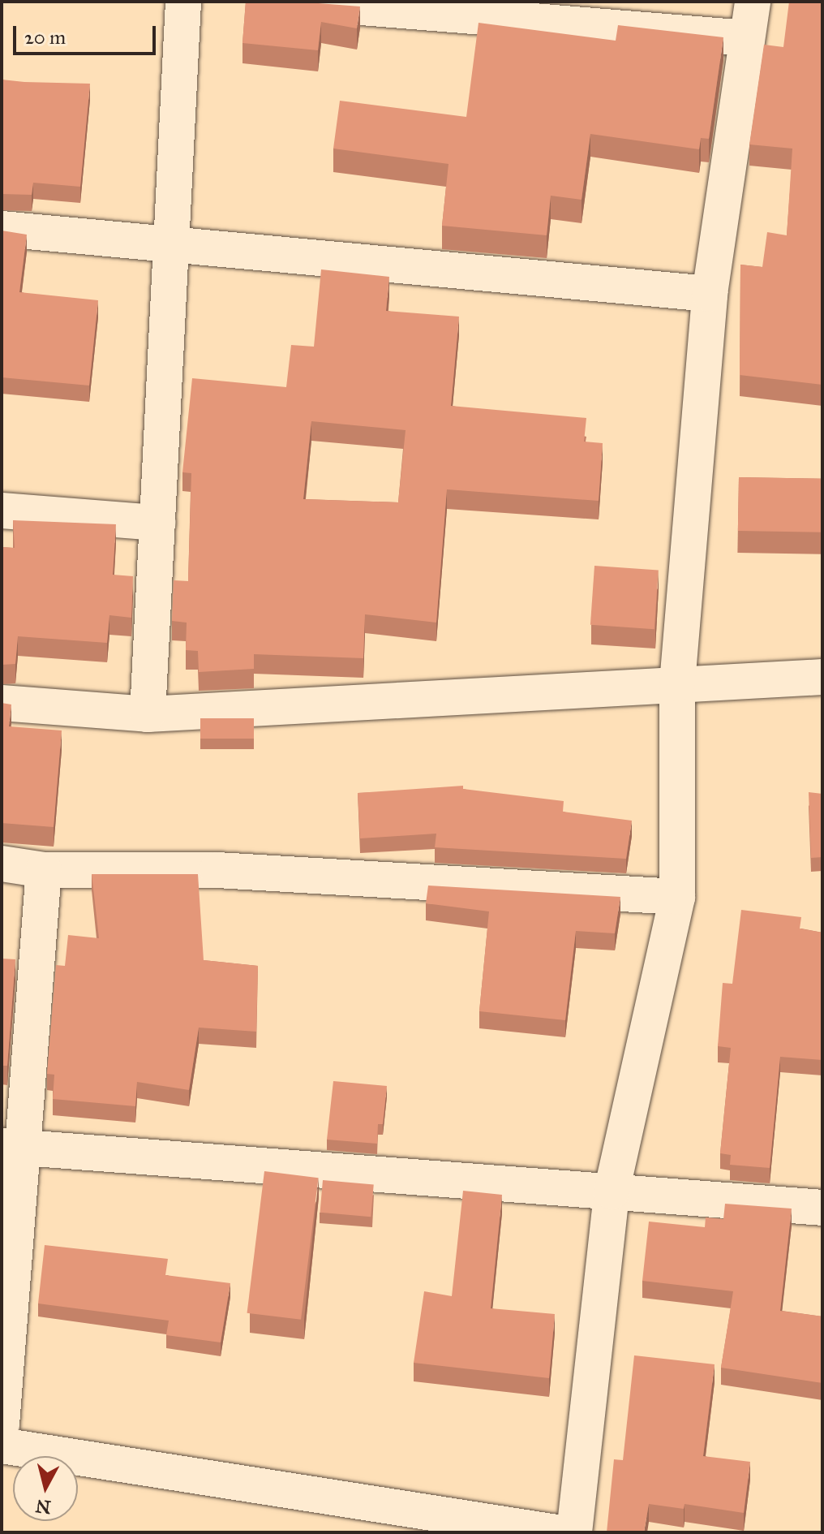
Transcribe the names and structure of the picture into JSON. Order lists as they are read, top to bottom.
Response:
{
  "scale_bar": "20 m",
  "north": "bottom"
}
